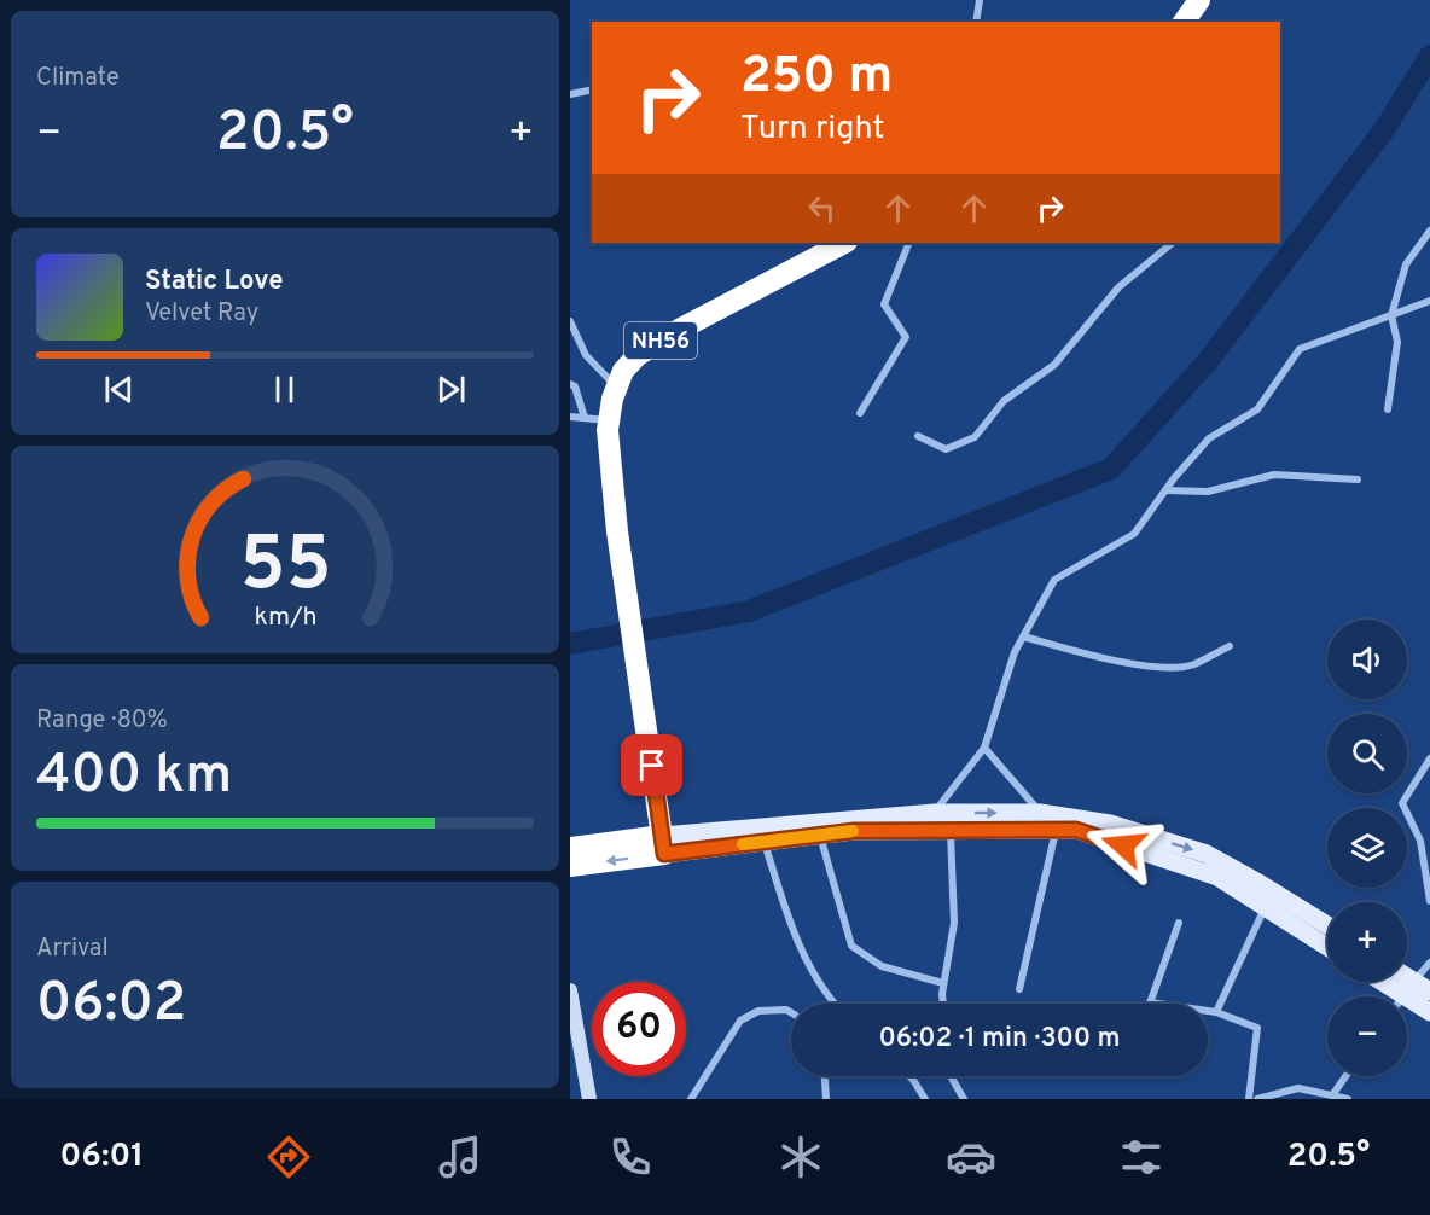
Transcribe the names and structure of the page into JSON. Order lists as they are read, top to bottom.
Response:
{
  "streets": {
    "highway": ["NH56"]
  },
  "page": {
    "tile": [
      "Climate",
      ["Range · 80%", "400 km"],
      ["Arrival", "06:02"]
    ],
    "turn": ["250 m", "Turn right"],
    "heat": ["−", "20.5°", "+"],
    "song": ["Static Love", "Velvet Ray"],
    "map_buttons": ["+", "−"],
    "limit": "60",
    "trip": "06:02 · 1 min · 300 m",
    "tabs": ["06:01", "20.5°"],
    "gauge": ["55", "km/h"]
  }
}
